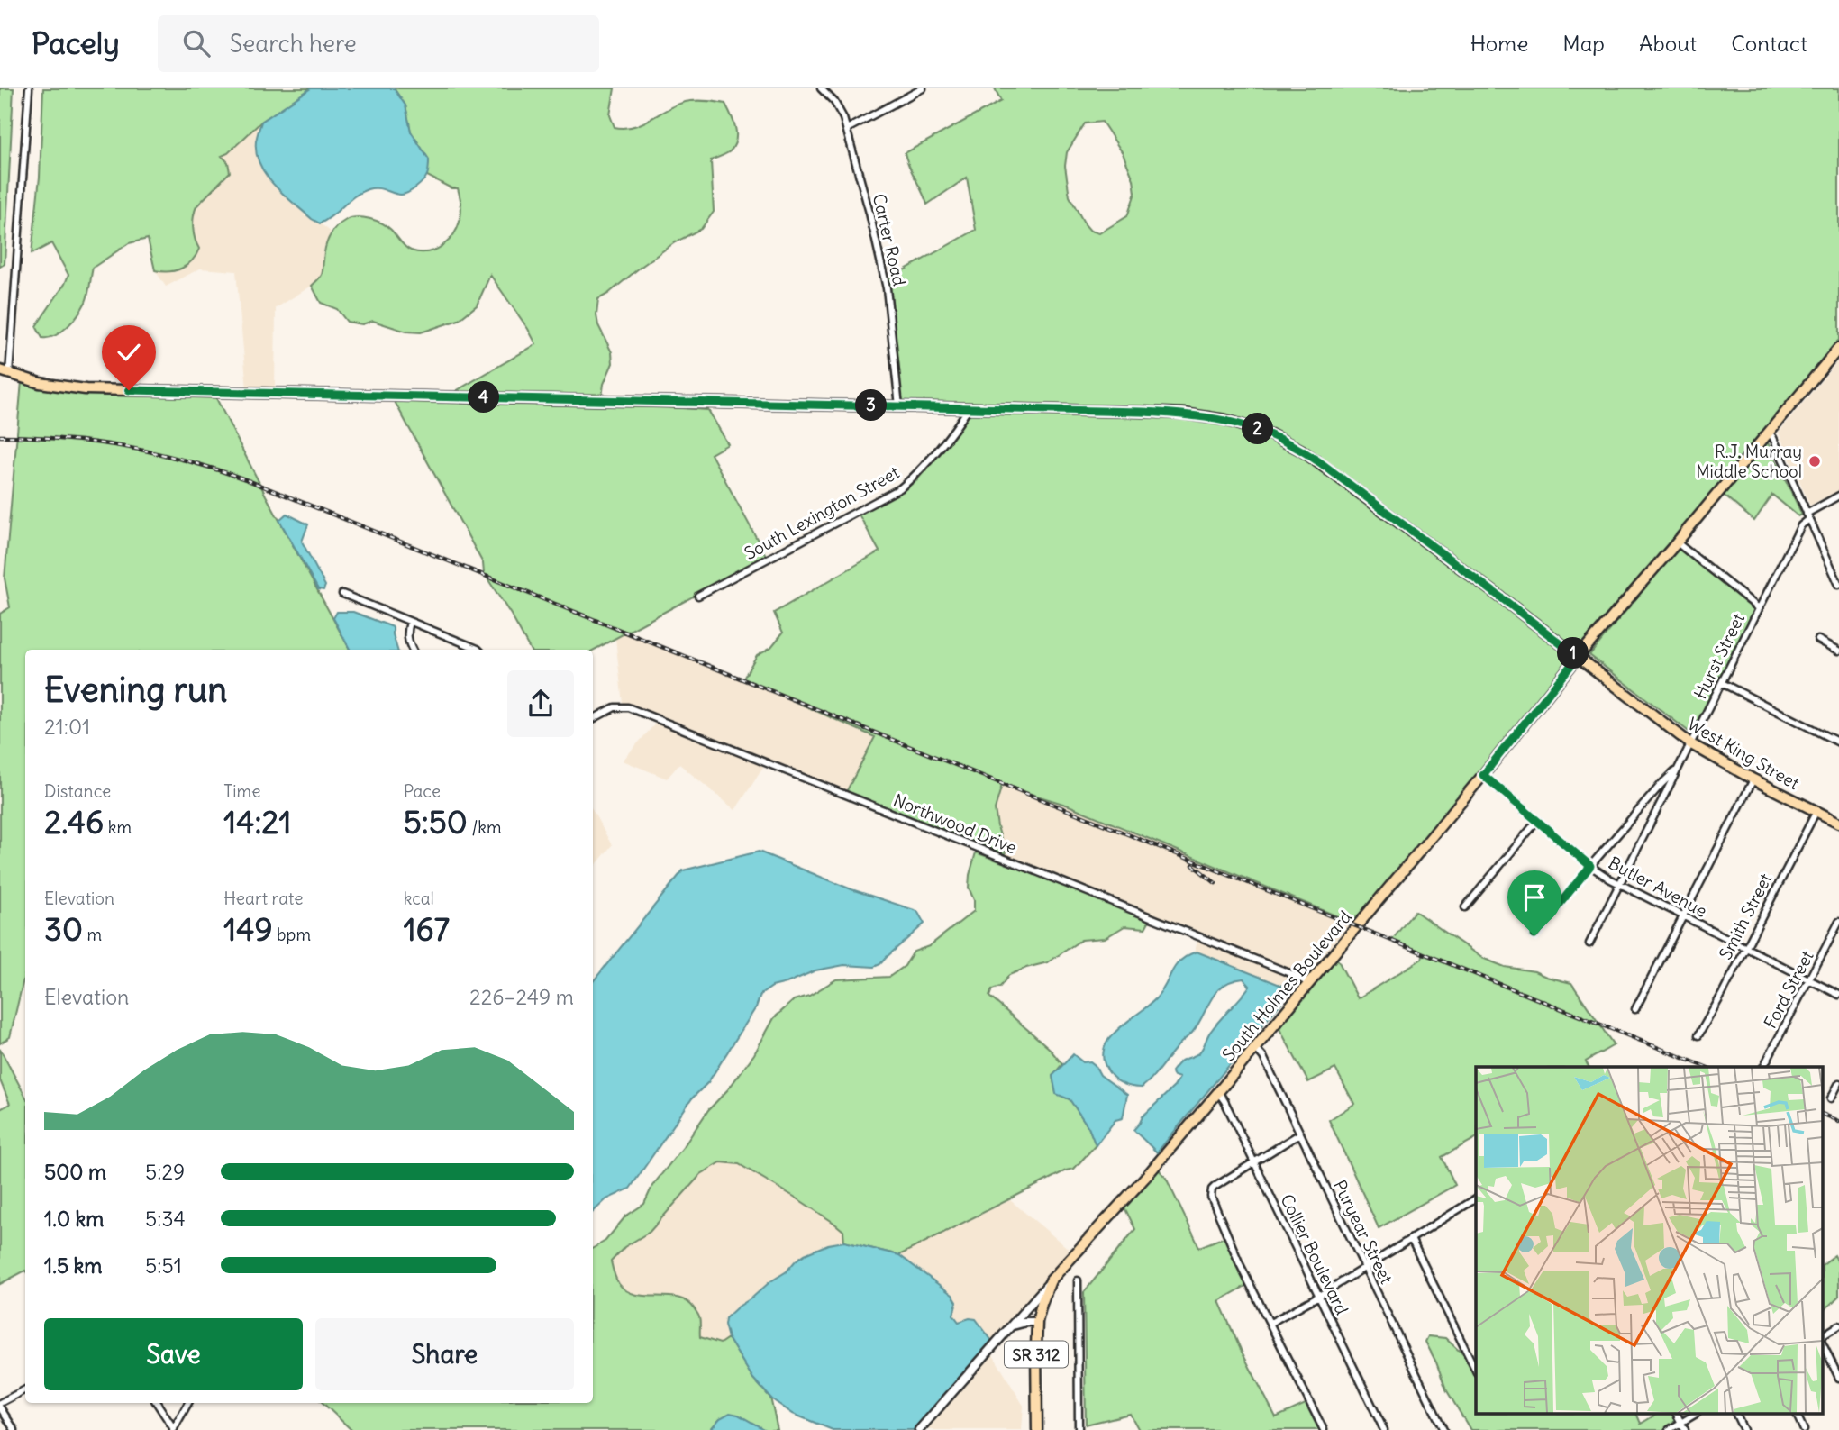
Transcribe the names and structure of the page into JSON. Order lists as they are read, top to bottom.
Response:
{
  "streets": {
    "main road": ["West King Street", "South Holmes Boulevard", "SR 312"],
    "street": [
      "Carter Road",
      "South Lexington Street",
      "Hurst Street",
      "Northwood Drive",
      "Butler Avenue",
      "Smith Street",
      "Ford Street",
      "Puryear Street",
      "Collier Boulevard"
    ]
  },
  "crossings": [
    ["Carter Road", "West King Street"],
    ["South Lexington Street", "West King Street"],
    ["Hurst Street", "West King Street"],
    ["Hurst Street", "Butler Avenue"],
    ["West King Street", "Smith Street"],
    ["West King Street", "South Holmes Boulevard"],
    ["Northwood Drive", "South Holmes Boulevard"],
    ["Butler Avenue", "Smith Street"],
    ["Butler Avenue", "South Holmes Boulevard"],
    ["Butler Avenue", "Ford Street"],
    ["South Holmes Boulevard", "Puryear Street"],
    ["South Holmes Boulevard", "Collier Boulevard"],
    ["South Holmes Boulevard", "SR 312"]
  ],
  "places": ["R.J. Murray Middle School"],
  "page": {
    "header": "Pacely",
    "search": "Search here",
    "nav": [
      "Home",
      "Map",
      "About",
      "Contact"
    ],
    "pins": [
      "4",
      "3",
      "2",
      "1"
    ],
    "heading": ["Evening run", "21:01"],
    "stats": [
      ["Distance", "2.46 km"],
      ["Time", "14:21"],
      ["Pace", "5:50 /km"],
      ["Elevation", "30 m"],
      ["Heart rate", "149 bpm"],
      ["kcal", "167"]
    ],
    "chart": ["Elevation", "226–249 m"],
    "list": [
      {
        "name": "500 m",
        "note": "5:29"
      },
      {
        "name": "1.0 km",
        "note": "5:34"
      },
      {
        "name": "1.5 km",
        "note": "5:51"
      }
    ],
    "buttons": ["Save", "Share"]
  }
}
